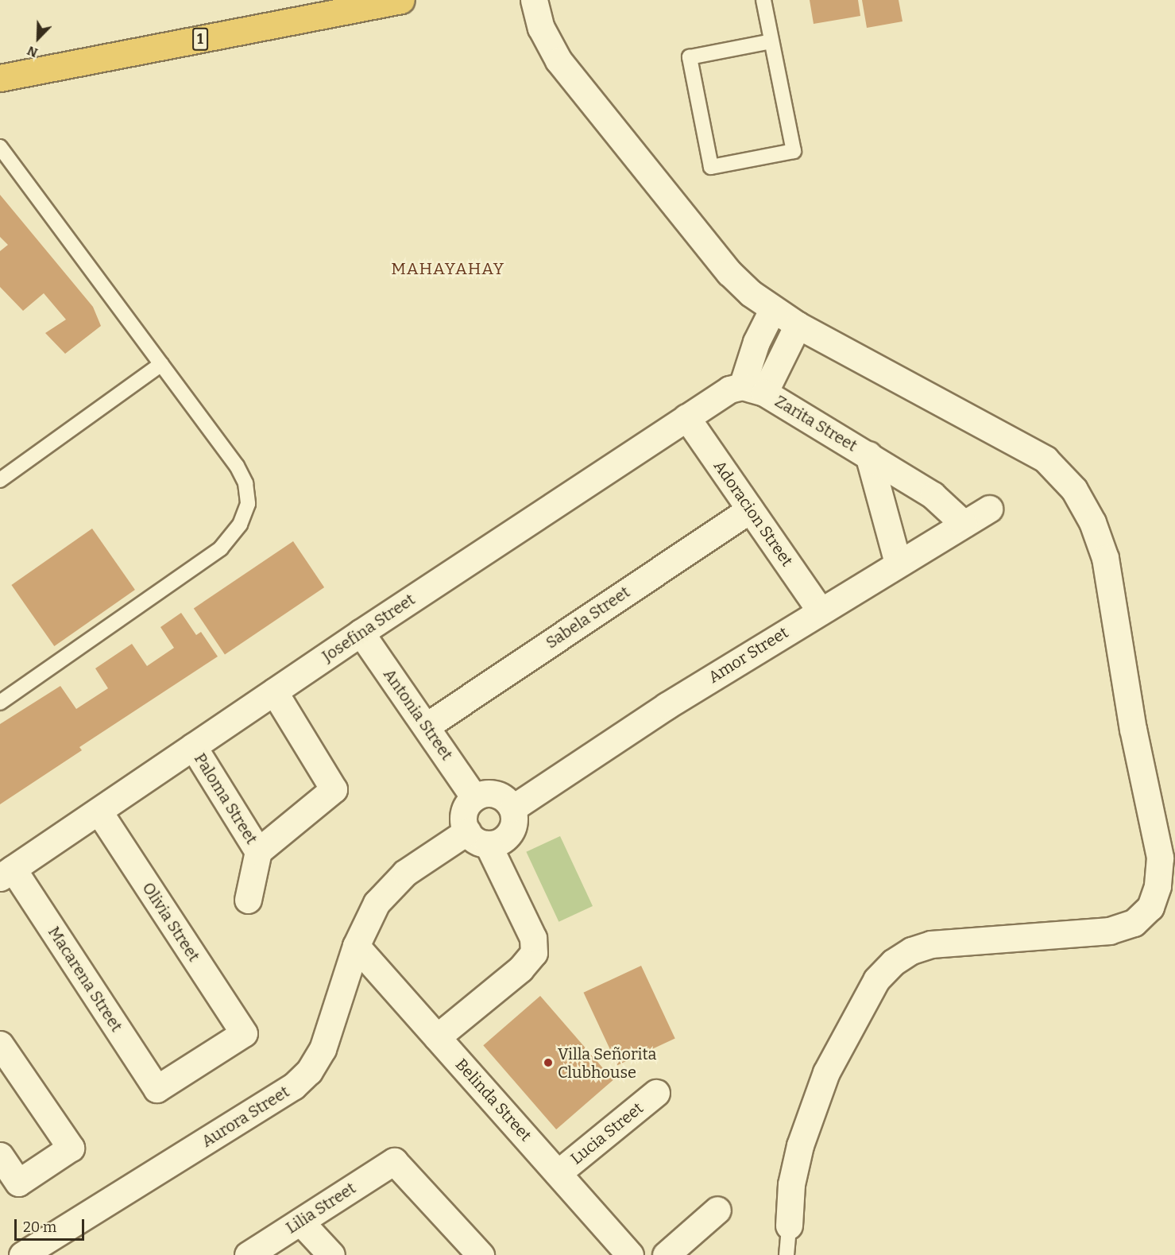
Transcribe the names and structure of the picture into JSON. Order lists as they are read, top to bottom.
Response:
{
  "streets": {
    "highway": ["1"],
    "street": [
      "Zarita Street",
      "Adoracion Street",
      "Sabela Street",
      "Josefina Street",
      "Amor Street",
      "Antonia Street",
      "Paloma Street",
      "Olivia Street",
      "Macarena Street",
      "Belinda Street",
      "Aurora Street",
      "Lucia Street",
      "Lilia Street"
    ]
  },
  "crossings": [
    ["Zarita Street", "Josefina Street"],
    ["Zarita Street", "Amor Street"],
    ["Adoracion Street", "Sabela Street"],
    ["Adoracion Street", "Josefina Street"],
    ["Adoracion Street", "Amor Street"],
    ["Sabela Street", "Antonia Street"],
    ["Josefina Street", "Antonia Street"],
    ["Josefina Street", "Paloma Street"],
    ["Josefina Street", "Olivia Street"],
    ["Josefina Street", "Macarena Street"],
    ["Amor Street", "Antonia Street"],
    ["Amor Street", "Aurora Street"],
    ["Antonia Street", "Aurora Street"],
    ["Olivia Street", "Macarena Street"],
    ["Belinda Street", "Aurora Street"],
    ["Belinda Street", "Lucia Street"]
  ],
  "districts": ["MAHAYAHAY"],
  "places": ["Villa Señorita Clubhouse"],
  "scale_bar": "20 m",
  "north": "bottom left"
}
